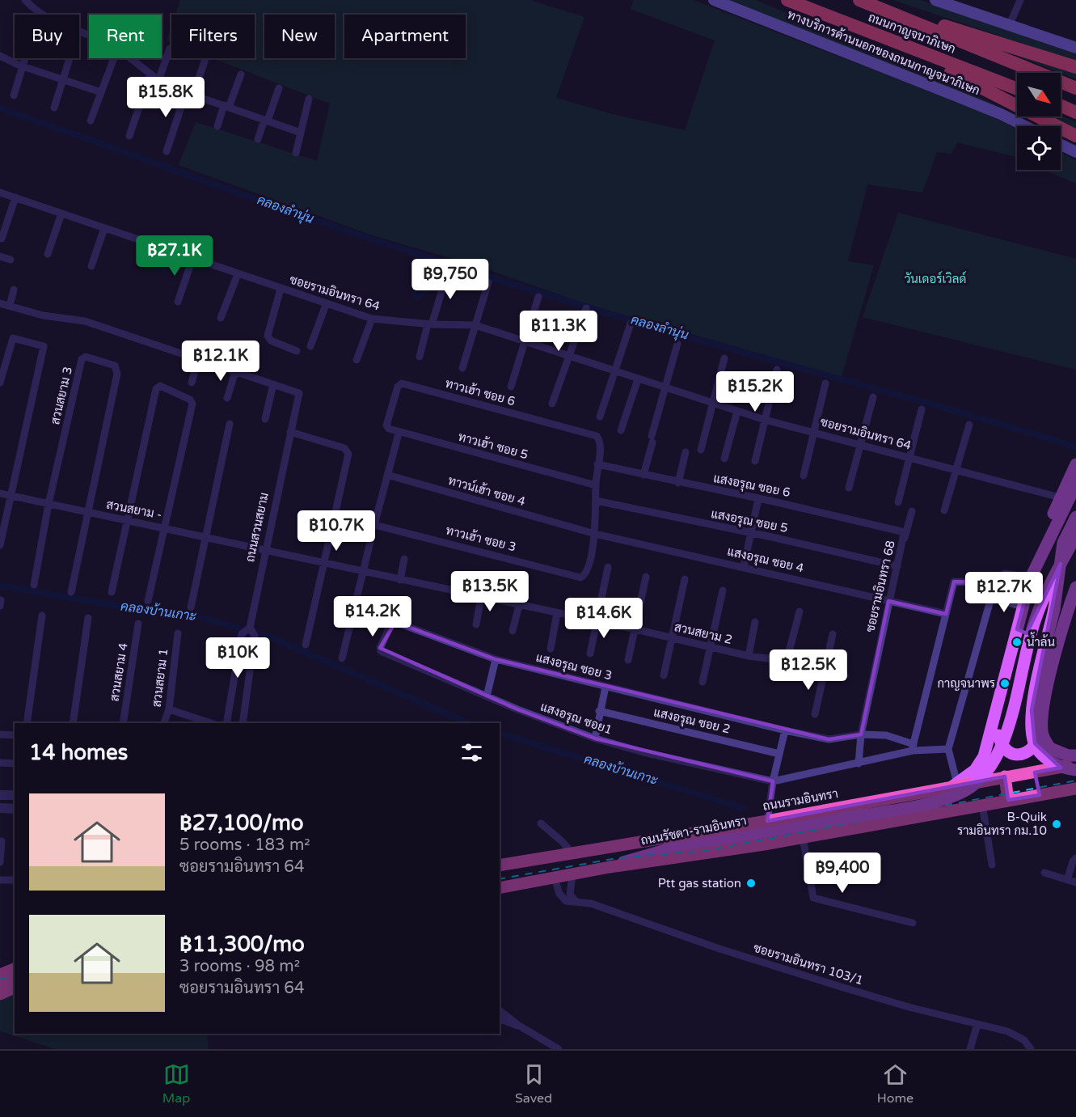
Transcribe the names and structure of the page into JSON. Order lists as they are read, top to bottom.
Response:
{
  "streets": {
    "highway": ["ถนนกาญจนาภิเษก", "ถนนรามอินทรา"],
    "main road": ["ทางบริการด้านนอกของถนนกาญจนาภิเษก", "ถนนรัชดา-รามอินทรา"],
    "street": [
      "ซอยรามอินทรา 64",
      "ทาวเฮ้า ซอย 6",
      "สวนสยาม 3",
      "ทาวเฮ้า ซอย 5",
      "แสงอรุณ ซอย 6",
      "ทาวน์เฮ้า ซอย 4",
      "สวนสยาม -",
      "แสงอรุณ ซอย 5",
      "ถนนสวนสยาม",
      "ทาวเฮ้า ซอย 3",
      "แสงอรุณ ซอย 4",
      "ซอยรามอินทรา 68",
      "สวนสยาม 2",
      "แสงอรุณ ซอย 3",
      "สวนสยาม 4",
      "สวนสยาม 1",
      "แสงอรุณ ซอย1",
      "แสงอรุณ ซอย 2",
      "ซอยรามอินทรา 103/1"
    ]
  },
  "crossings": [
    ["ทาวเฮ้า ซอย 6", "ทาวเฮ้า ซอย 5"],
    ["ทาวเฮ้า ซอย 6", "แสงอรุณ ซอย 6"],
    ["สวนสยาม 3", "สวนสยาม -"],
    ["แสงอรุณ ซอย 6", "ซอยรามอินทรา 68"],
    ["ทาวน์เฮ้า ซอย 4", "ทาวเฮ้า ซอย 3"],
    ["ทาวน์เฮ้า ซอย 4", "แสงอรุณ ซอย 4"],
    ["สวนสยาม -", "ถนนสวนสยาม"],
    ["สวนสยาม -", "สวนสยาม 2"],
    ["แสงอรุณ ซอย 5", "ซอยรามอินทรา 68"],
    ["ถนนสวนสยาม", "สวนสยาม 2"],
    ["ทาวเฮ้า ซอย 3", "แสงอรุณ ซอย 4"],
    ["แสงอรุณ ซอย 4", "ซอยรามอินทรา 68"],
    ["แสงอรุณ ซอย 3", "แสงอรุณ ซอย1"]
  ],
  "water": ["คลองลำนุ่น", "คลองบ้านเกาะ"],
  "parks": ["วันเดอร์เวิลด์"],
  "places": [
    "น้ำล้น",
    "กาญจนาพร",
    "B-Quik รามอินทรา กม.10",
    "Ptt gas station"
  ],
  "north": "bottom right",
  "page": {
    "chip": [
      "Buy",
      "Rent",
      "Filters",
      "New",
      "Apartment"
    ],
    "price": [
      "฿15.8K",
      "฿27.1K",
      "฿9,750",
      "฿11.3K",
      "฿12.1K",
      "฿15.2K",
      "฿10.7K",
      "฿13.5K",
      "฿12.7K",
      "฿14.2K",
      "฿14.6K",
      "฿10K",
      "฿12.5K",
      "฿9,400"
    ],
    "heading": "14 homes",
    "list": [
      {
        "name": "฿27,100/mo",
        "note": "5 rooms · 183 m² · ซอยรามอินทรา 64"
      },
      {
        "name": "฿11,300/mo",
        "note": "3 rooms · 98 m² · ซอยรามอินทรา 64"
      }
    ],
    "tabs": ["Map", "Saved", "Home"]
  }
}
